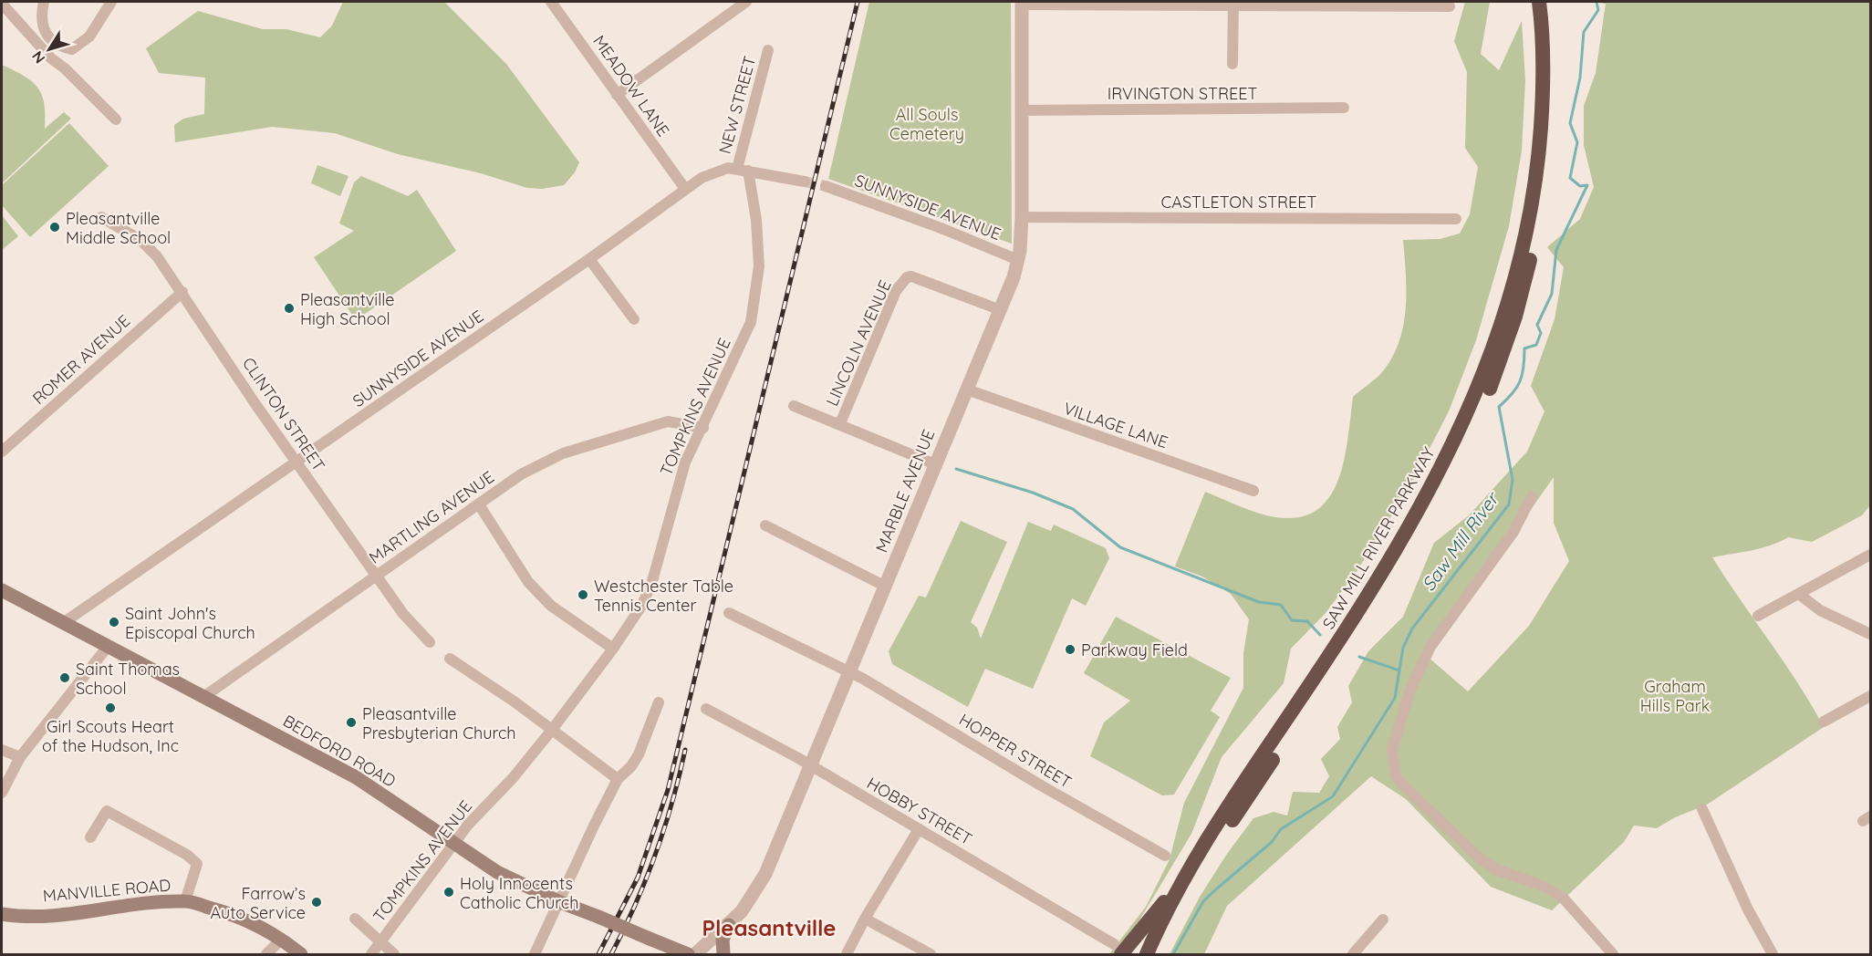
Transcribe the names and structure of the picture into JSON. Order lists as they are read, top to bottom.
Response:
{
  "streets": {
    "highway": ["SAW MILL RIVER PARKWAY"],
    "main road": ["BEDFORD ROAD", "MANVILLE ROAD"],
    "street": [
      "MEADOW LANE",
      "IRVINGTON STREET",
      "NEW STREET",
      "CASTLETON STREET",
      "SUNNYSIDE AVENUE",
      "LINCOLN AVENUE",
      "ROMER AVENUE",
      "TOMPKINS AVENUE",
      "CLINTON STREET",
      "VILLAGE LANE",
      "MARBLE AVENUE",
      "MARTLING AVENUE",
      "HOPPER STREET",
      "HOBBY STREET"
    ]
  },
  "crossings": [
    ["MEADOW LANE", "SUNNYSIDE AVENUE"],
    ["IRVINGTON STREET", "MARBLE AVENUE"],
    ["NEW STREET", "SUNNYSIDE AVENUE"],
    ["NEW STREET", "TOMPKINS AVENUE"],
    ["CASTLETON STREET", "MARBLE AVENUE"],
    ["SUNNYSIDE AVENUE", "TOMPKINS AVENUE"],
    ["SUNNYSIDE AVENUE", "CLINTON STREET"],
    ["SUNNYSIDE AVENUE", "MARBLE AVENUE"],
    ["SUNNYSIDE AVENUE", "BEDFORD ROAD"],
    ["LINCOLN AVENUE", "MARBLE AVENUE"],
    ["ROMER AVENUE", "CLINTON STREET"],
    ["TOMPKINS AVENUE", "MARTLING AVENUE"],
    ["TOMPKINS AVENUE", "BEDFORD ROAD"],
    ["CLINTON STREET", "MARTLING AVENUE"],
    ["VILLAGE LANE", "MARBLE AVENUE"],
    ["MARBLE AVENUE", "HOPPER STREET"],
    ["MARBLE AVENUE", "HOBBY STREET"],
    ["MARTLING AVENUE", "BEDFORD ROAD"]
  ],
  "districts": ["Pleasantville"],
  "water": ["Saw Mill River"],
  "parks": ["All Souls Cemetery", "Graham Hills Park"],
  "places": [
    "Pleasantville Middle School",
    "Pleasantville High School",
    "Westchester Table Tennis Center",
    "Saint John's Episcopal Church",
    "Parkway Field",
    "Saint Thomas School",
    "Girl Scouts Heart of the Hudson, Inc",
    "Pleasantville Presbyterian Church",
    "Holy Innocents Catholic Church",
    "Farrow’s Auto Service"
  ],
  "north": "bottom left"
}
